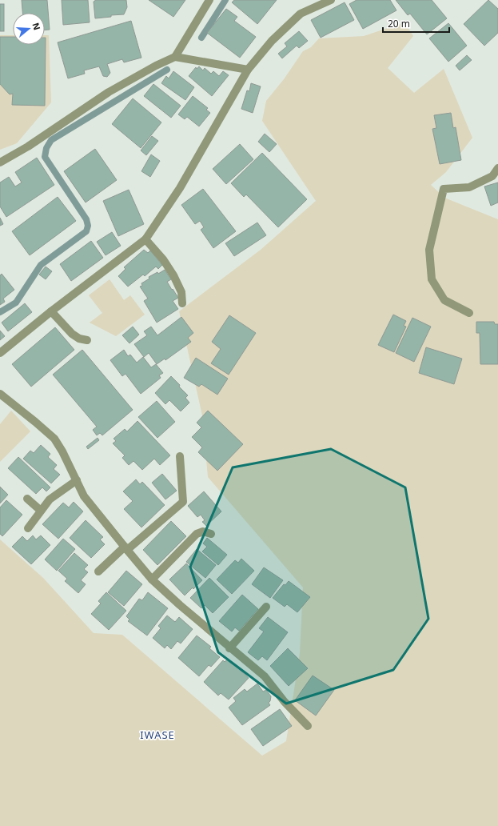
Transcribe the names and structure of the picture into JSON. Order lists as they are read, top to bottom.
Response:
{
  "districts": ["IWASE"],
  "scale_bar": "20 m",
  "north": "right"
}
